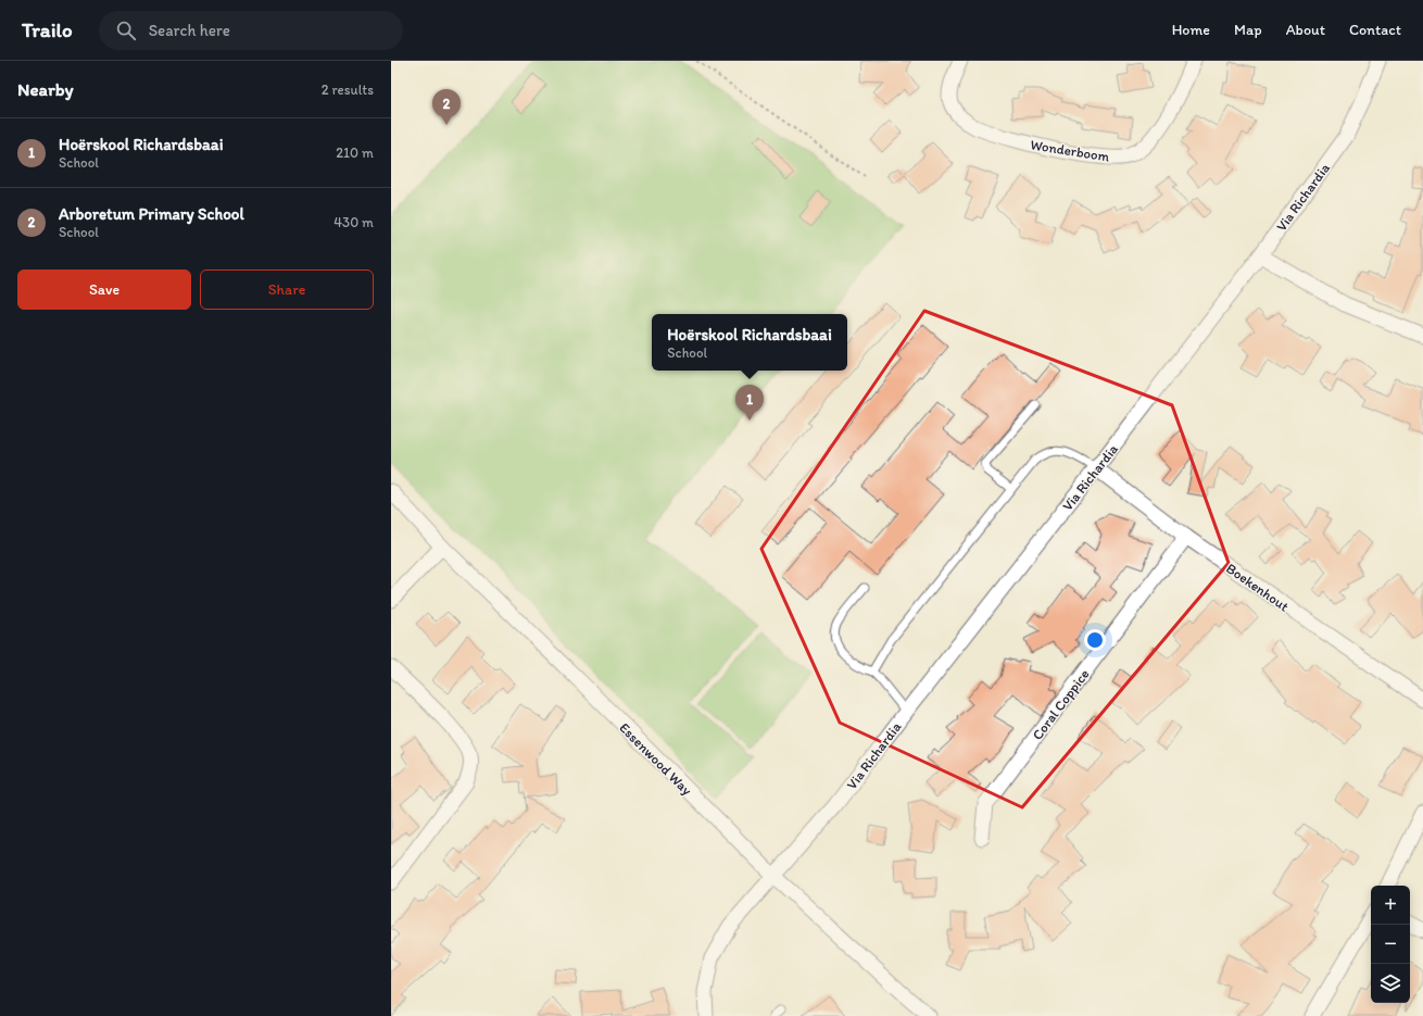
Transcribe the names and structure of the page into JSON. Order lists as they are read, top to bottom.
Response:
{
  "streets": {
    "street": [
      "Wonderboom",
      "Via Richardia",
      "Boekenhout",
      "Coral Coppice",
      "Essenwood Way"
    ]
  },
  "crossings": [
    ["Via Richardia", "Boekenhout"],
    ["Via Richardia", "Essenwood Way"],
    ["Boekenhout", "Coral Coppice"]
  ],
  "page": {
    "header": "Trailo",
    "search": "Search here",
    "nav": [
      "Home",
      "Map",
      "About",
      "Contact"
    ],
    "heading": ["Nearby", "2 results"],
    "pins": ["2", "1"],
    "list": [
      {
        "mark": "1",
        "name": "Hoërskool Richardsbaai",
        "note": "School",
        "value": "210 m"
      },
      {
        "mark": "2",
        "name": "Arboretum Primary School",
        "note": "School",
        "value": "430 m"
      }
    ],
    "buttons": ["Save", "Share"],
    "popup": ["Hoërskool Richardsbaai", "School"],
    "map_buttons": ["+", "−"]
  }
}
